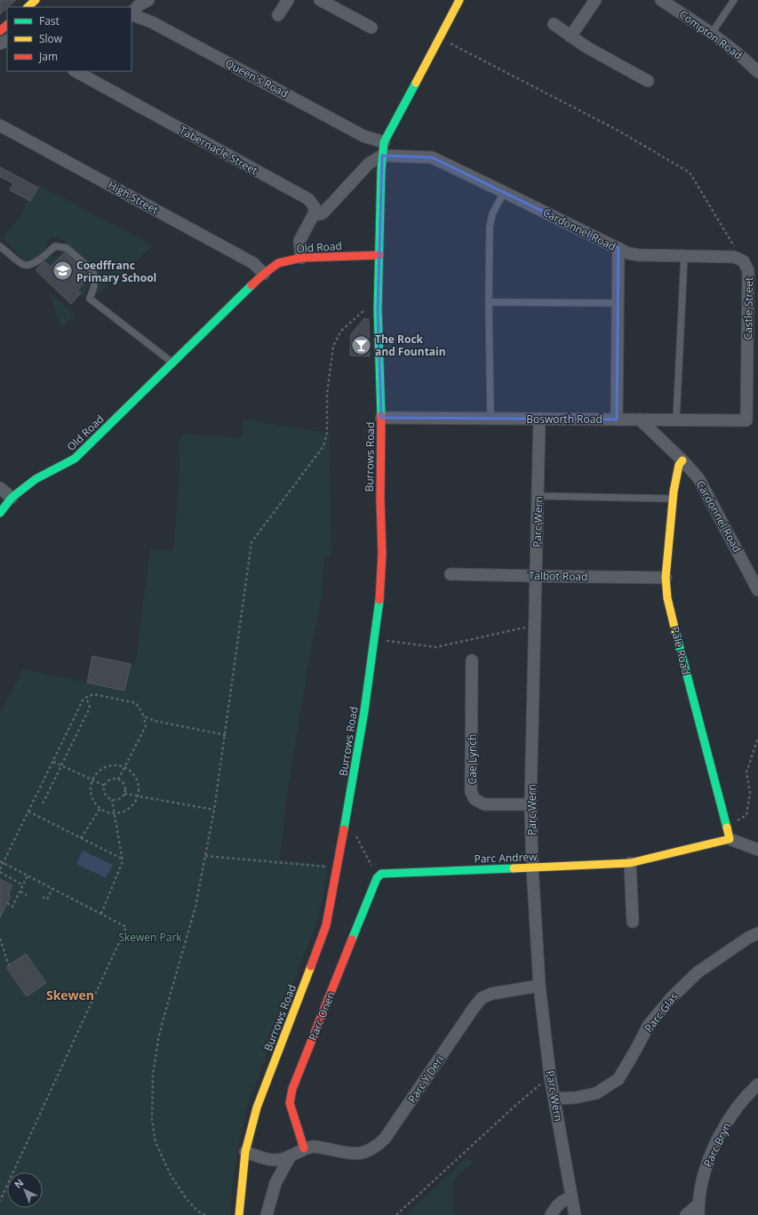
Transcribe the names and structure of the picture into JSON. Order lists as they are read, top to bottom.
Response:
{
  "streets": {
    "street": [
      "Compton Road",
      "Queen's Road",
      "Tabernacle Street",
      "High Street",
      "Cardonnel Road",
      "Old Road",
      "Castle Street",
      "Bosworth Road",
      "Burrows Road",
      "Parc Wern",
      "Talbot Road",
      "Pale Road",
      "Cae Lynch",
      "Parc Andrew",
      "Parc Glas",
      "Parc Onen",
      "Parc Y Deri",
      "Parc Bryn"
    ]
  },
  "crossings": [
    ["High Street", "Old Road"],
    ["Cardonnel Road", "Castle Street"],
    ["Cardonnel Road", "Bosworth Road"],
    ["Cardonnel Road", "Pale Road"],
    ["Old Road", "Burrows Road"],
    ["Castle Street", "Bosworth Road"],
    ["Bosworth Road", "Burrows Road"],
    ["Bosworth Road", "Parc Wern"],
    ["Parc Wern", "Talbot Road"],
    ["Parc Wern", "Cae Lynch"],
    ["Parc Wern", "Parc Andrew"],
    ["Parc Wern", "Parc Glas"],
    ["Parc Wern", "Parc Y Deri"],
    ["Talbot Road", "Pale Road"],
    ["Parc Andrew", "Parc Onen"],
    ["Parc Onen", "Parc Y Deri"]
  ],
  "districts": ["Skewen"],
  "parks": ["Skewen Park"],
  "places": {
    "school or university": ["Coedffranc Primary School"],
    "bar": ["The Rock and Fountain"]
  },
  "legend": ["Fast", "Slow", "Jam"],
  "north": "top left"
}
